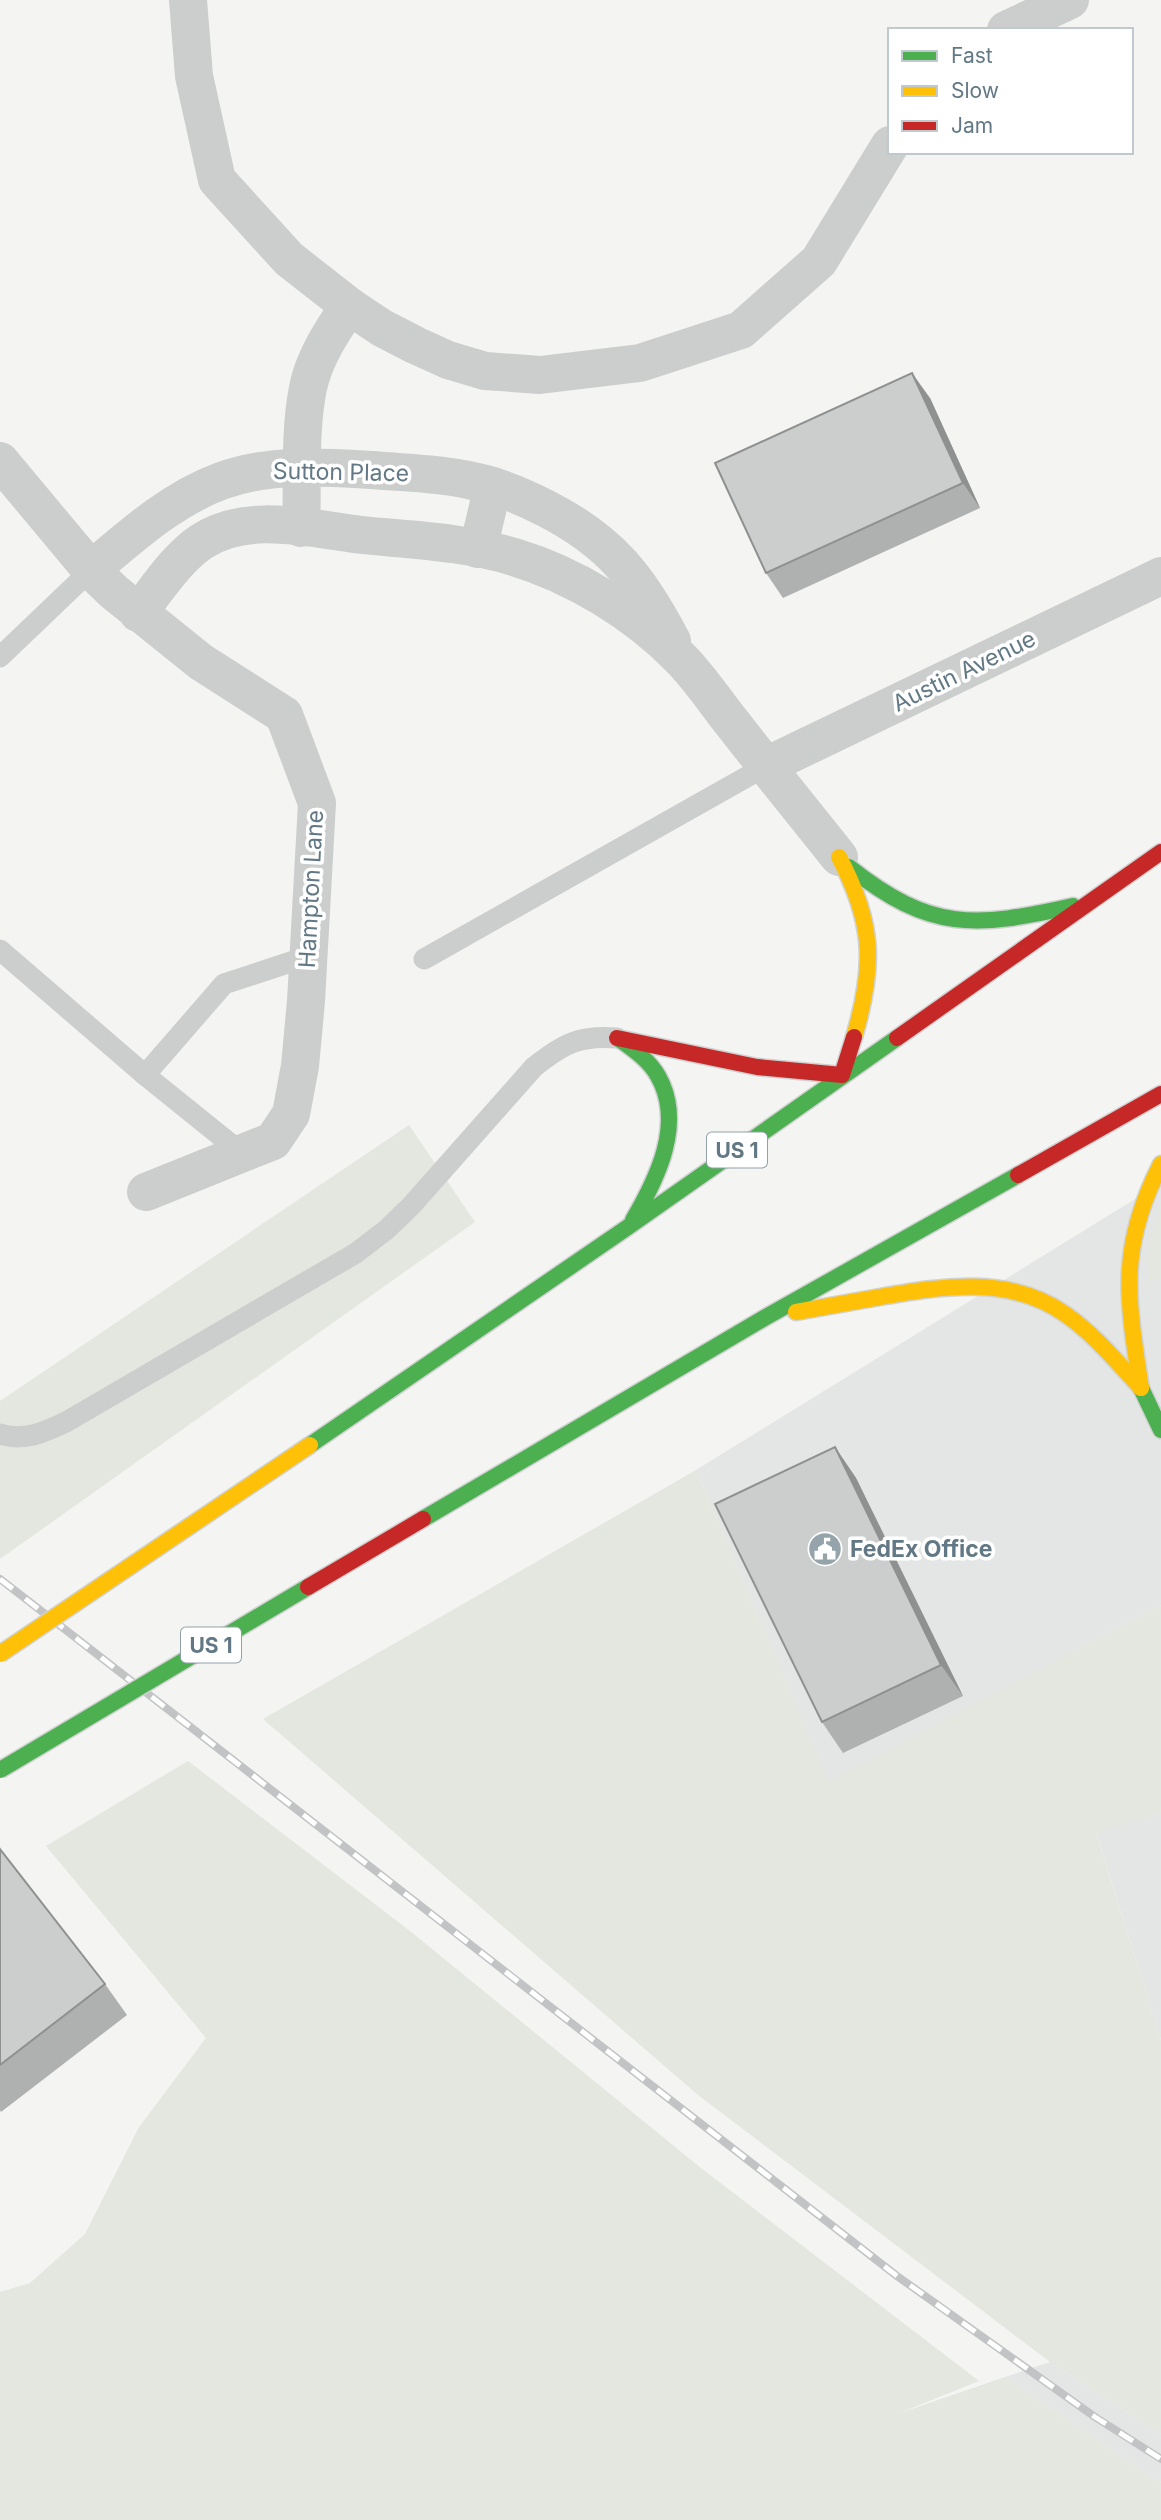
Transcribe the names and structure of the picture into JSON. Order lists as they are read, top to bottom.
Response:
{
  "streets": {
    "main road": ["US 1"],
    "street": ["Sutton Place", "Austin Avenue", "Hampton Lane"]
  },
  "crossings": [
    ["Sutton Place", "Austin Avenue"],
    ["Sutton Place", "Hampton Lane"]
  ],
  "places": {
    "public building": ["FedEx Office"]
  },
  "legend": ["Fast", "Slow", "Jam"]
}
